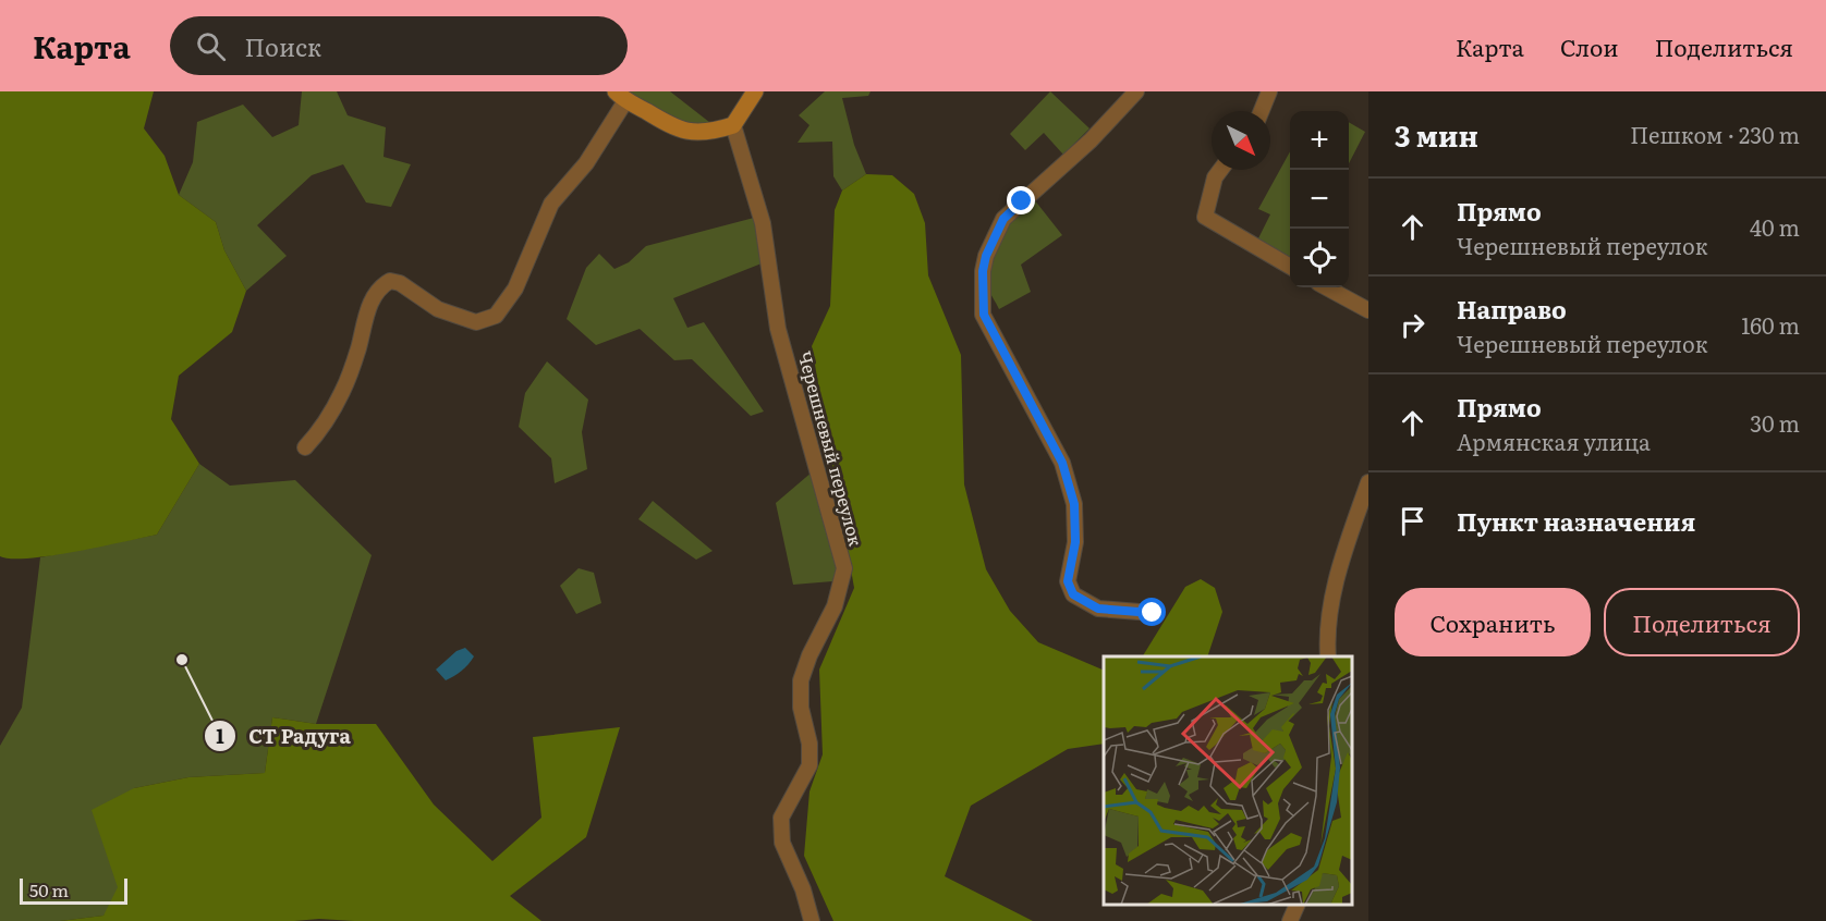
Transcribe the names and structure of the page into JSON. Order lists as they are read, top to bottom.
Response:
{
  "streets": {
    "street": ["Черешневый переулок"]
  },
  "places": ["СТ Радуга"],
  "scale_bar": "50 m",
  "north": "bottom right",
  "page": {
    "header": "Карта",
    "search": "Поиск",
    "nav": ["Карта", "Слои", "Поделиться"],
    "heading": ["3 мин", "Пешком · 230 m"],
    "map_buttons": ["+", "−"],
    "list": [
      ["Прямо", "Черешневый переулок", "40 m"],
      ["Направо", "Черешневый переулок", "160 m"],
      ["Прямо", "Армянская улица", "30 m"],
      "Пункт назначения"
    ],
    "buttons": ["Сохранить", "Поделиться"],
    "scale": "50 m"
  }
}
